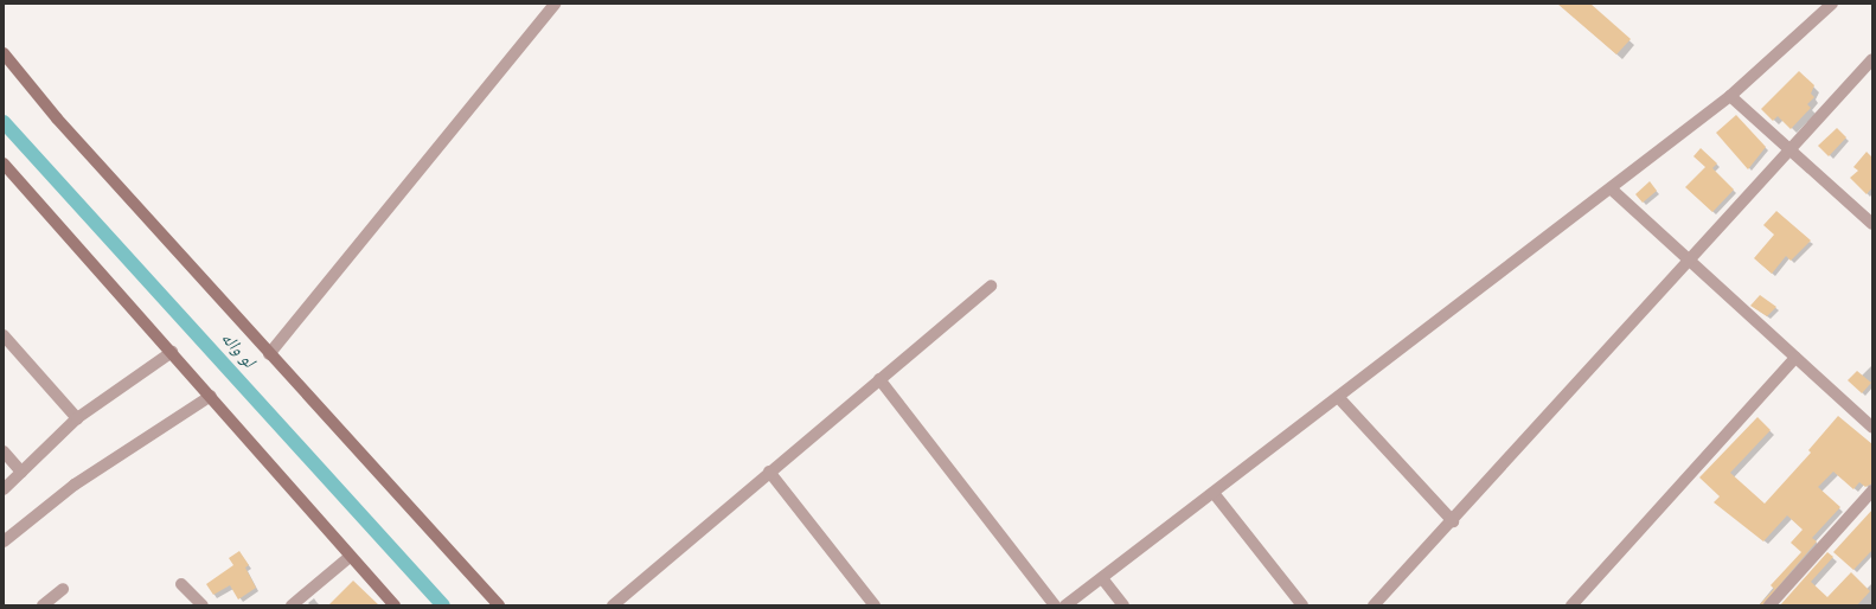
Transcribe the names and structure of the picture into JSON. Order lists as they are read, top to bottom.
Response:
{
  "water": ["لو واله"]
}
